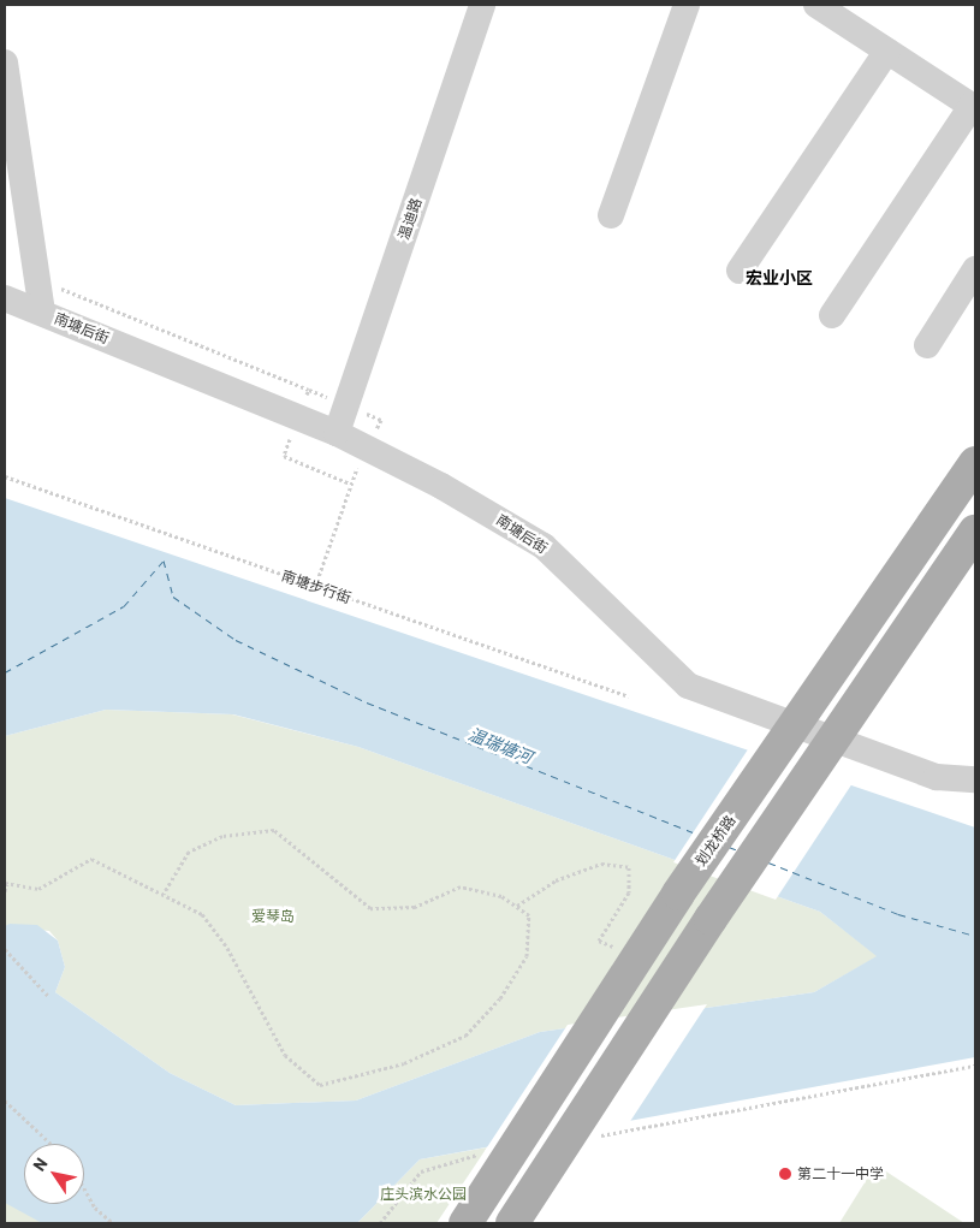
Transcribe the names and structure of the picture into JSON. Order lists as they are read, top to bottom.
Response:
{
  "streets": {
    "main road": ["划龙桥路"],
    "street": ["温迪路", "南塘后街"],
    "path": ["南塘步行街"]
  },
  "crossings": [
    ["温迪路", "南塘后街"]
  ],
  "districts": ["宏业小区"],
  "water": ["温瑞塘河"],
  "parks": ["爱琴岛", "庄头滨水公园"],
  "places": ["第二十一中学"],
  "north": "top left"
}
